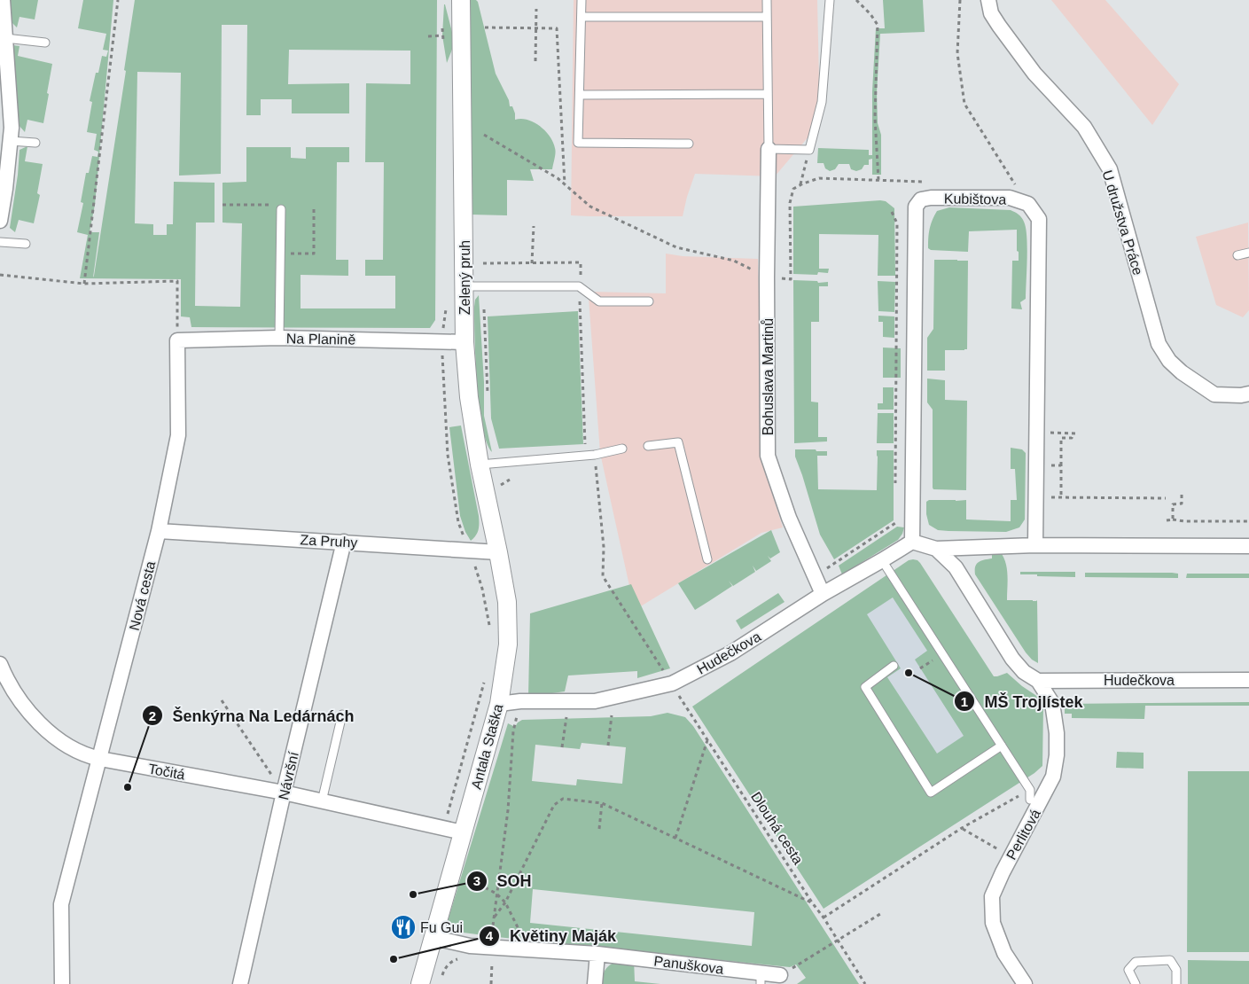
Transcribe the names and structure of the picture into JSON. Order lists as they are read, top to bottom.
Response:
{
  "streets": {
    "street": [
      "Kubištova",
      "U družstva Práce",
      "Zelený pruh",
      "Na Planině",
      "Bohuslava Martinů",
      "Za Pruhy",
      "Nová cesta",
      "Hudečkova",
      "Antala Staška",
      "Točitá",
      "Návršní",
      "Perlitová",
      "Panuškova"
    ],
    "path": ["Dlouhá cesta"]
  },
  "crossings": [
    ["Kubištova", "Hudečkova"],
    ["Zelený pruh", "Na Planině"],
    ["Zelený pruh", "Za Pruhy"],
    ["Zelený pruh", "Antala Staška"],
    ["Na Planině", "Nová cesta"],
    ["Bohuslava Martinů", "Hudečkova"],
    ["Za Pruhy", "Nová cesta"],
    ["Za Pruhy", "Antala Staška"],
    ["Za Pruhy", "Návršní"],
    ["Nová cesta", "Točitá"],
    ["Hudečkova", "Antala Staška"],
    ["Hudečkova", "Dlouhá cesta"],
    ["Hudečkova", "Perlitová"],
    ["Antala Staška", "Točitá"],
    ["Antala Staška", "Panuškova"],
    ["Točitá", "Návršní"]
  ],
  "places": {
    "other": [
      "MŠ Trojlístek",
      "Šenkýrna Na Ledárnách",
      "SOH",
      "Květiny Maják"
    ],
    "restaurant": ["Fu Gui"]
  }
}
